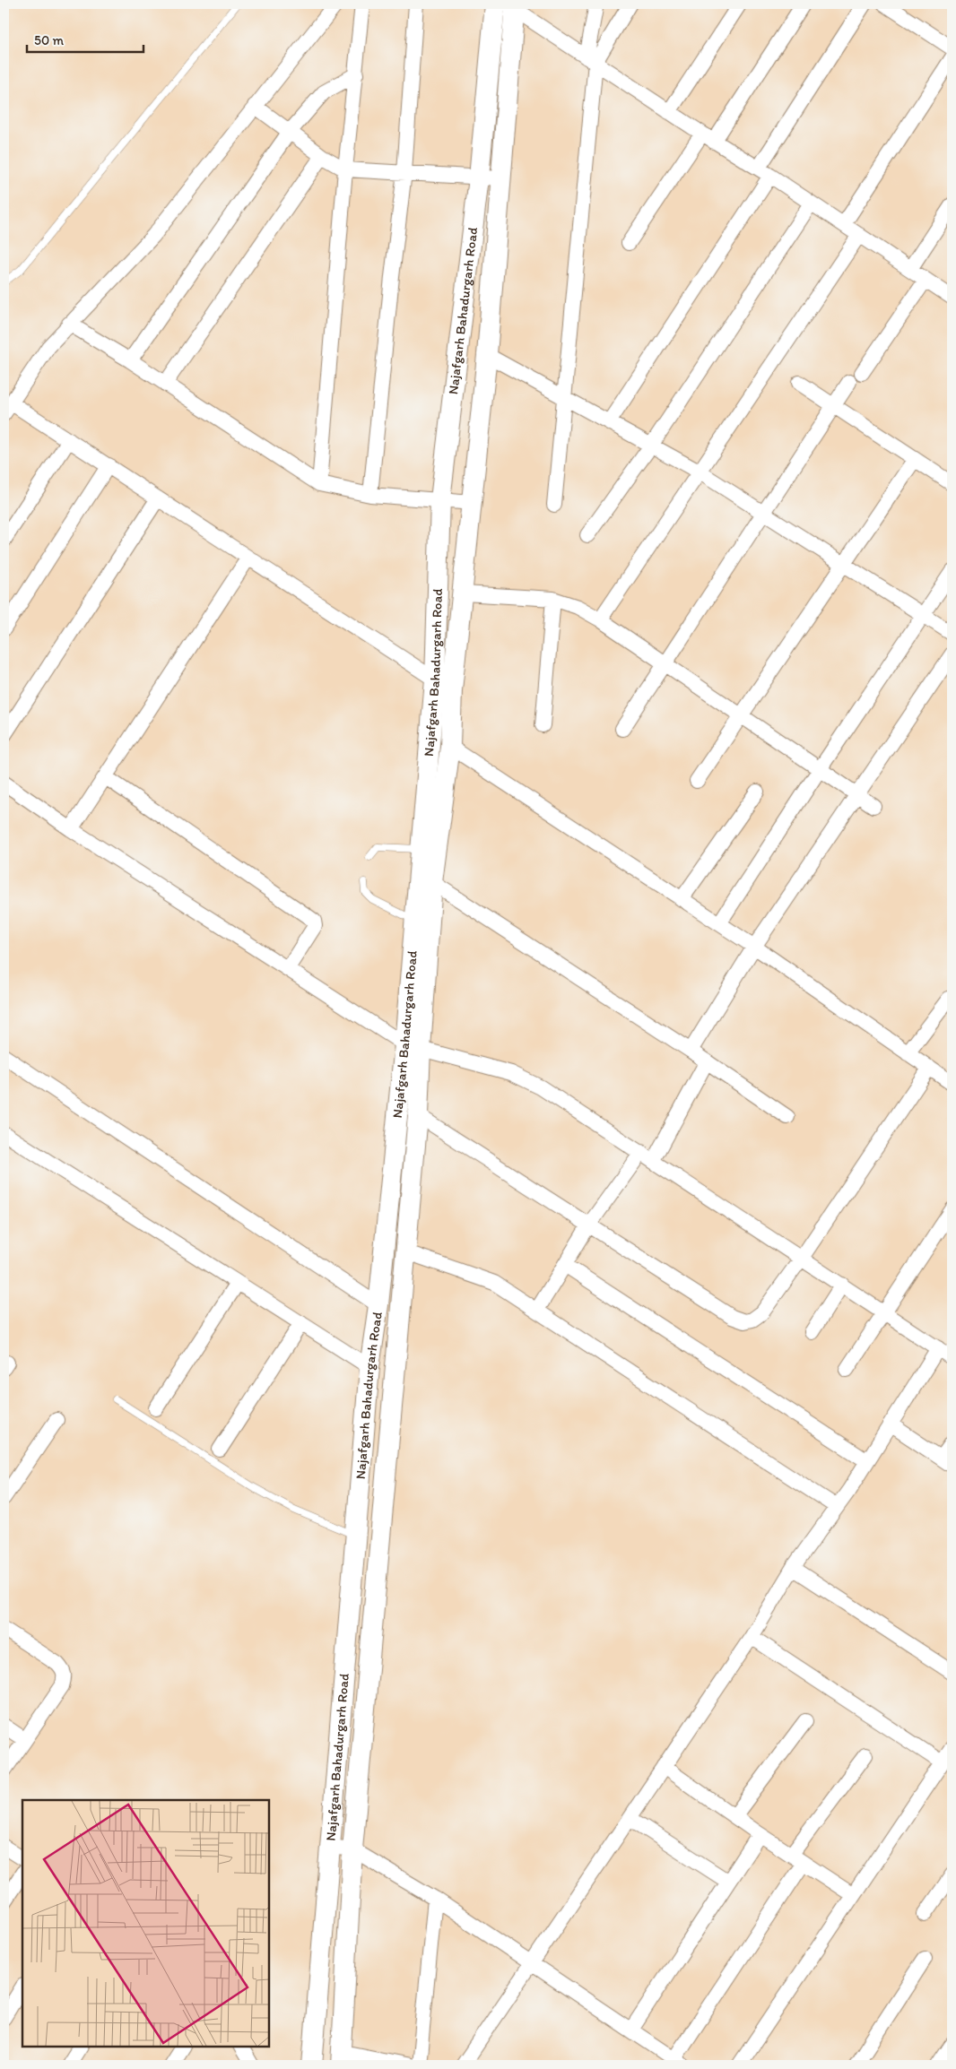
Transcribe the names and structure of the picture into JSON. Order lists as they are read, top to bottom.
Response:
{
  "streets": {
    "main road": ["Najafgarh Bahadurgarh Road"]
  },
  "scale_bar": "50 m"
}
